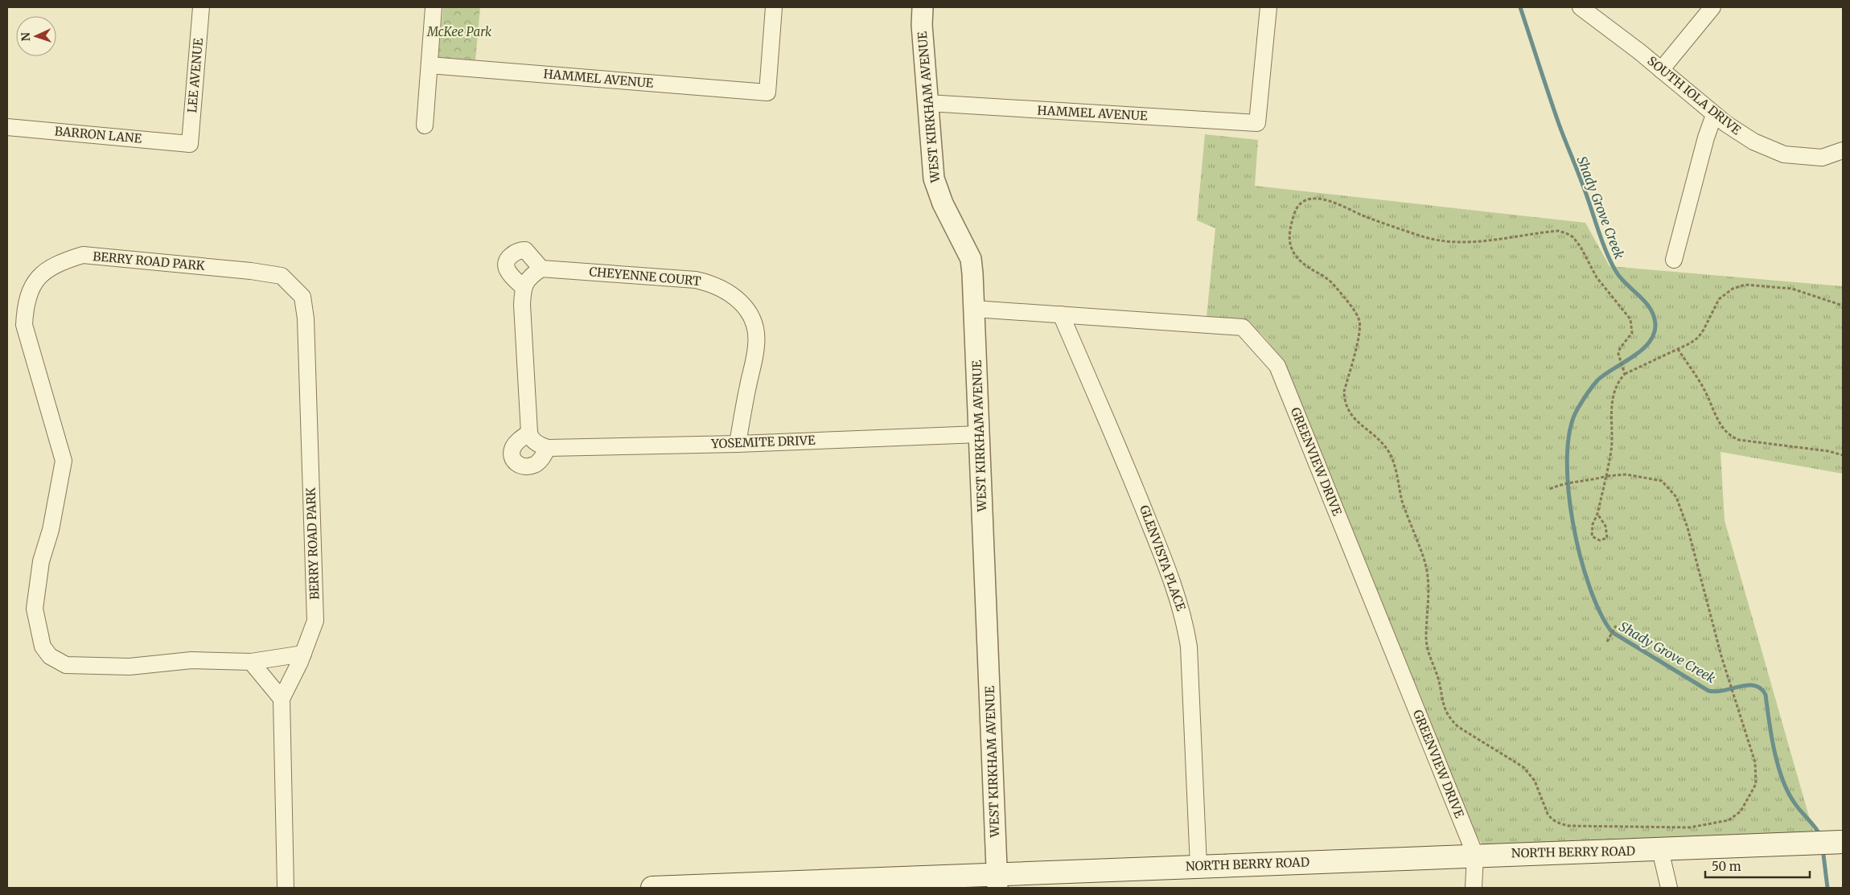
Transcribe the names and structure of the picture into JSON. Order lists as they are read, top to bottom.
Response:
{
  "streets": {
    "main road": ["NORTH BERRY ROAD"],
    "street": [
      "LEE AVENUE",
      "HAMMEL AVENUE",
      "SOUTH IOLA DRIVE",
      "WEST KIRKHAM AVENUE",
      "BARRON LANE",
      "BERRY ROAD PARK",
      "CHEYENNE COURT",
      "YOSEMITE DRIVE",
      "GREENVIEW DRIVE",
      "GLENVISTA PLACE"
    ]
  },
  "crossings": [
    ["LEE AVENUE", "BARRON LANE"],
    ["HAMMEL AVENUE", "WEST KIRKHAM AVENUE"],
    ["WEST KIRKHAM AVENUE", "YOSEMITE DRIVE"],
    ["WEST KIRKHAM AVENUE", "GREENVIEW DRIVE"],
    ["WEST KIRKHAM AVENUE", "NORTH BERRY ROAD"],
    ["CHEYENNE COURT", "YOSEMITE DRIVE"],
    ["GREENVIEW DRIVE", "GLENVISTA PLACE"],
    ["GREENVIEW DRIVE", "NORTH BERRY ROAD"],
    ["GLENVISTA PLACE", "NORTH BERRY ROAD"]
  ],
  "water": ["Shady Grove Creek"],
  "parks": ["McKee Park"],
  "scale_bar": "50 m",
  "north": "left"
}
